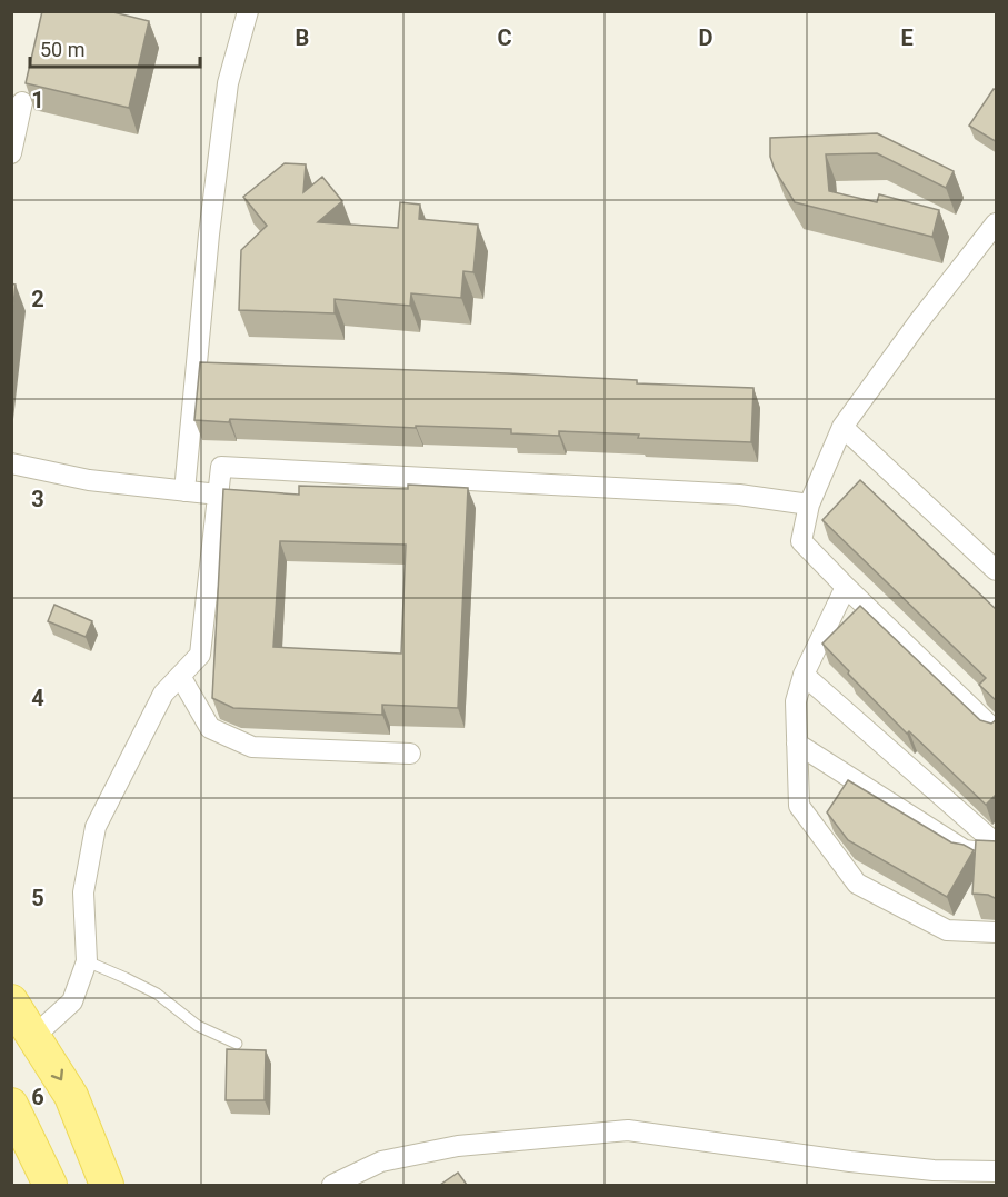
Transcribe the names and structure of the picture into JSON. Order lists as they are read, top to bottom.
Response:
{
  "scale_bar": "50 m",
  "grid": {
    "columns": [
      "B",
      "C",
      "D",
      "E"
    ],
    "rows": [
      "1",
      "2",
      "3",
      "4",
      "5",
      "6"
    ]
  }
}
